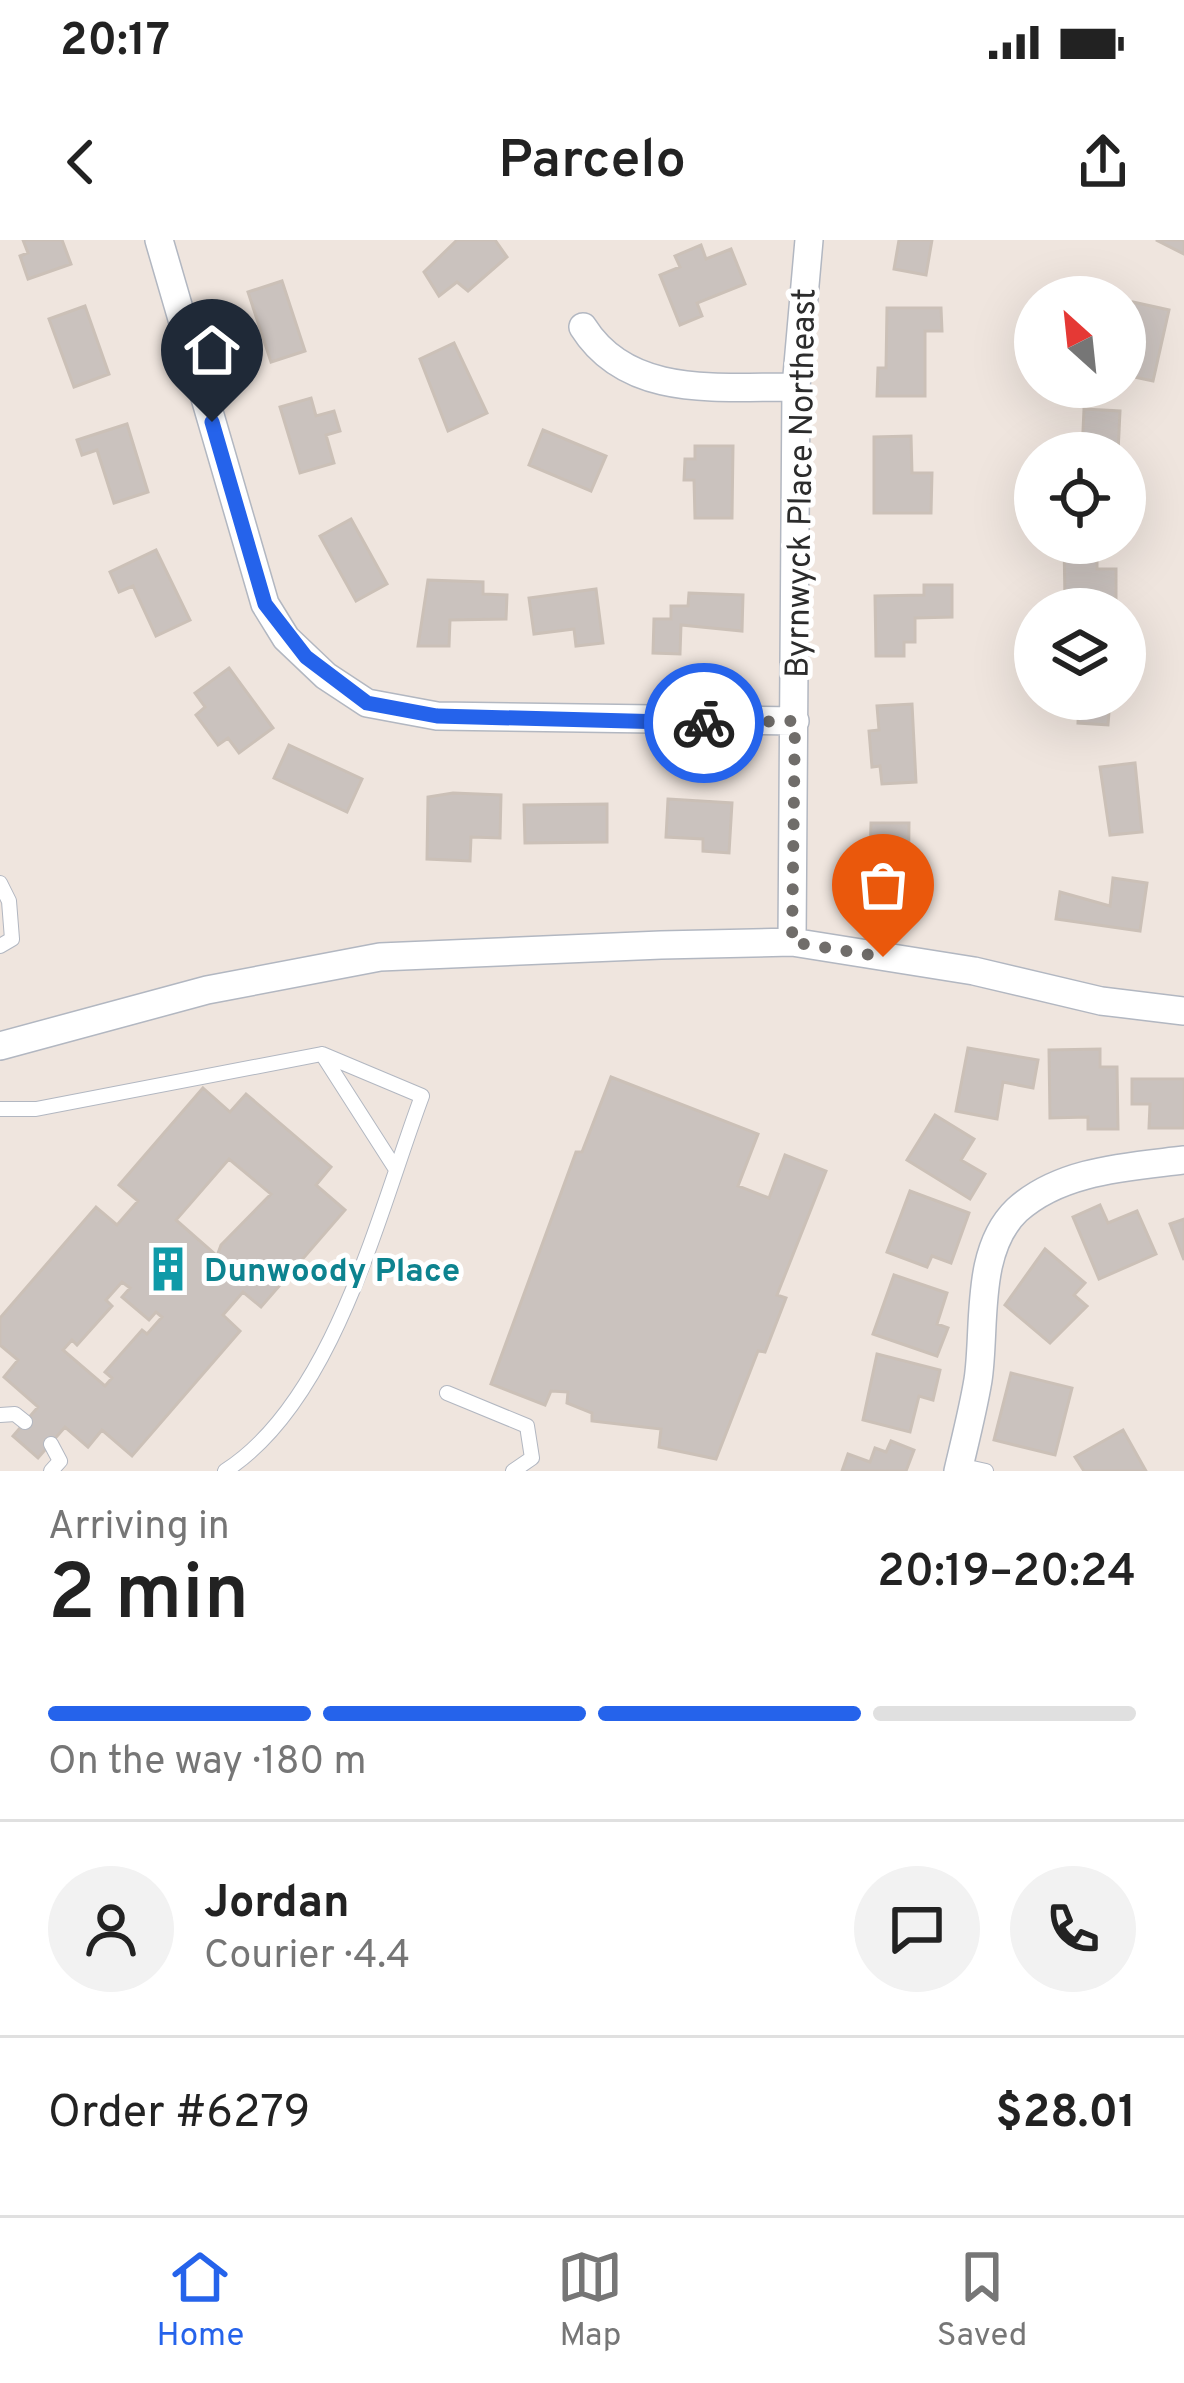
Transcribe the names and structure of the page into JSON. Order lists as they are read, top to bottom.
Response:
{
  "streets": {
    "street": ["Byrnwyck Place Northeast"]
  },
  "places": {
    "building": ["Dunwoody Place"]
  },
  "north": "top left",
  "page": {
    "status": "20:17",
    "header": "Parcelo",
    "heading": ["2 min", "Arriving in", "20:19–20:24"],
    "panel": [
      "Jordan",
      "Courier · 4.4",
      "Order #6279",
      "$28.01"
    ],
    "bar": "On the way · 180 m",
    "tabs": ["Home", "Map", "Saved"]
  }
}
